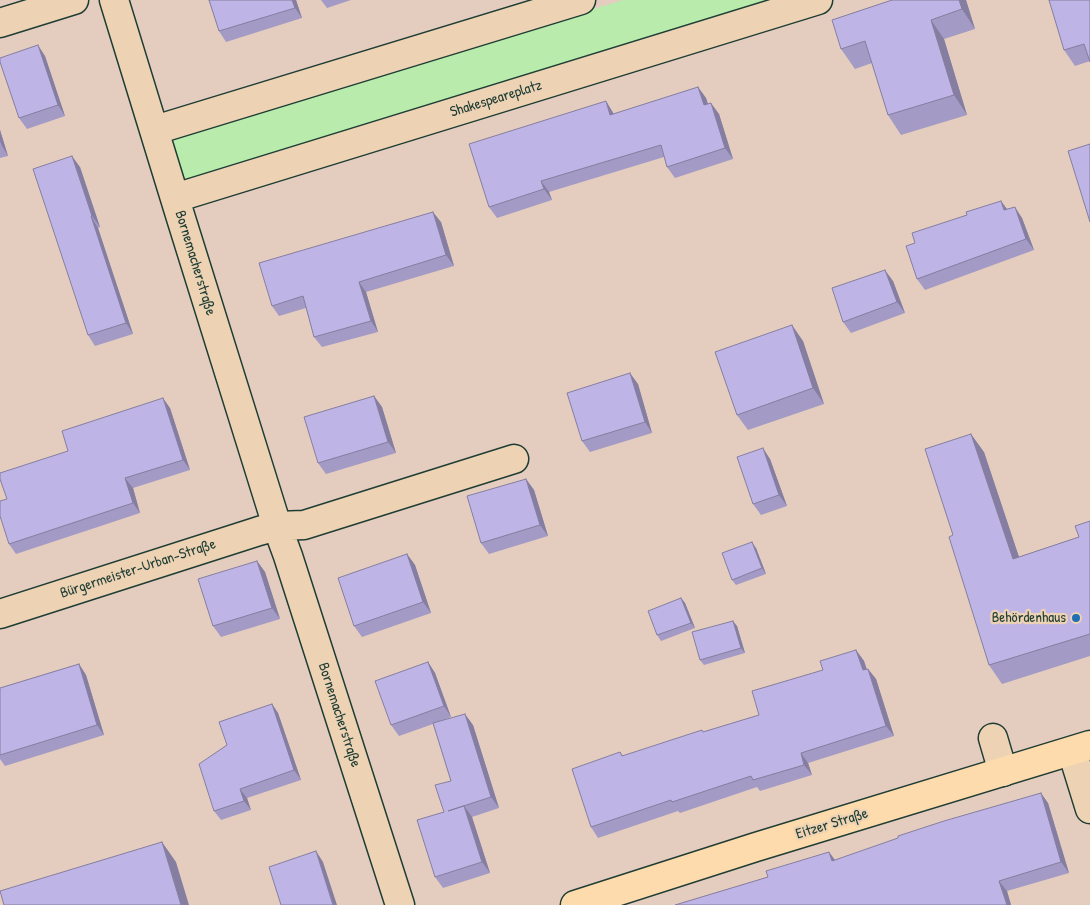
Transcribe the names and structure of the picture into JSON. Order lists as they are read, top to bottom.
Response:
{
  "streets": {
    "main road": ["Eitzer Straße"],
    "street": ["Shakespeareplatz", "Bornemacherstraße", "Bürgermeister-Urban-Straße"]
  },
  "crossings": [
    ["Shakespeareplatz", "Bornemacherstraße"],
    ["Bornemacherstraße", "Bürgermeister-Urban-Straße"]
  ],
  "places": ["Behördenhaus"]
}
